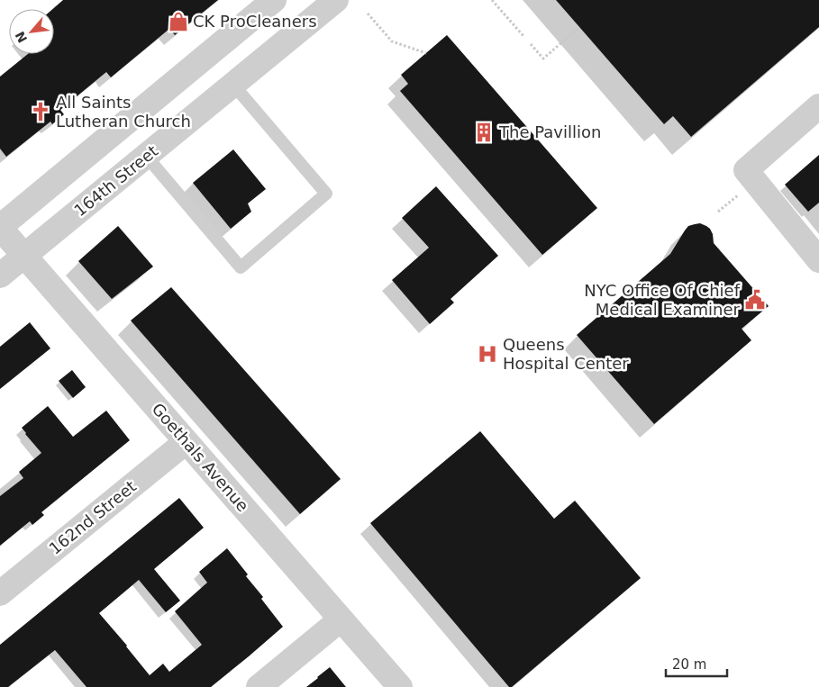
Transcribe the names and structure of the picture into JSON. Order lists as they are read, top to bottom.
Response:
{
  "streets": {
    "street": ["164th Street", "Goethals Avenue", "162nd Street"]
  },
  "crossings": [
    ["164th Street", "Goethals Avenue"],
    ["Goethals Avenue", "162nd Street"]
  ],
  "places": {
    "shop": ["CK ProCleaners"],
    "church": ["All Saints Lutheran Church"],
    "building": ["The Pavillion"],
    "public building": ["NYC Office Of Chief Medical Examiner"],
    "hospital": ["Queens Hospital Center"]
  },
  "scale_bar": "20 m",
  "north": "bottom left"
}
